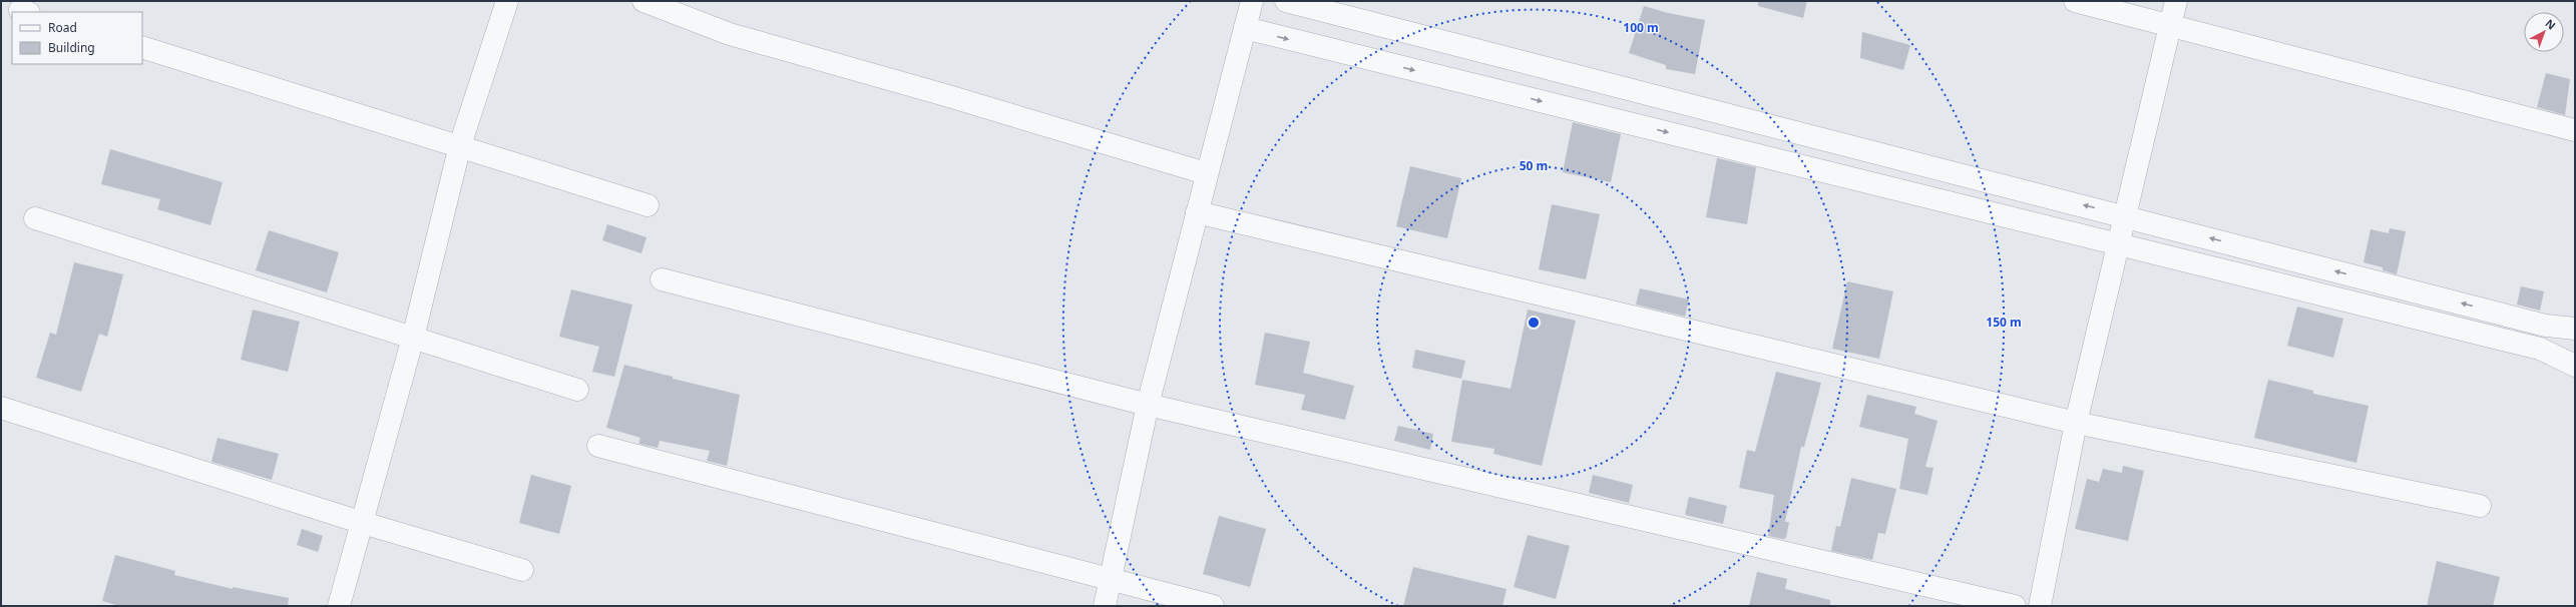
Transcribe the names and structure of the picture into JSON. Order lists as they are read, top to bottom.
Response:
{
  "legend": ["Road", "Building"],
  "north": "top right",
  "rings": ["100 m", "50 m", "150 m"]
}
